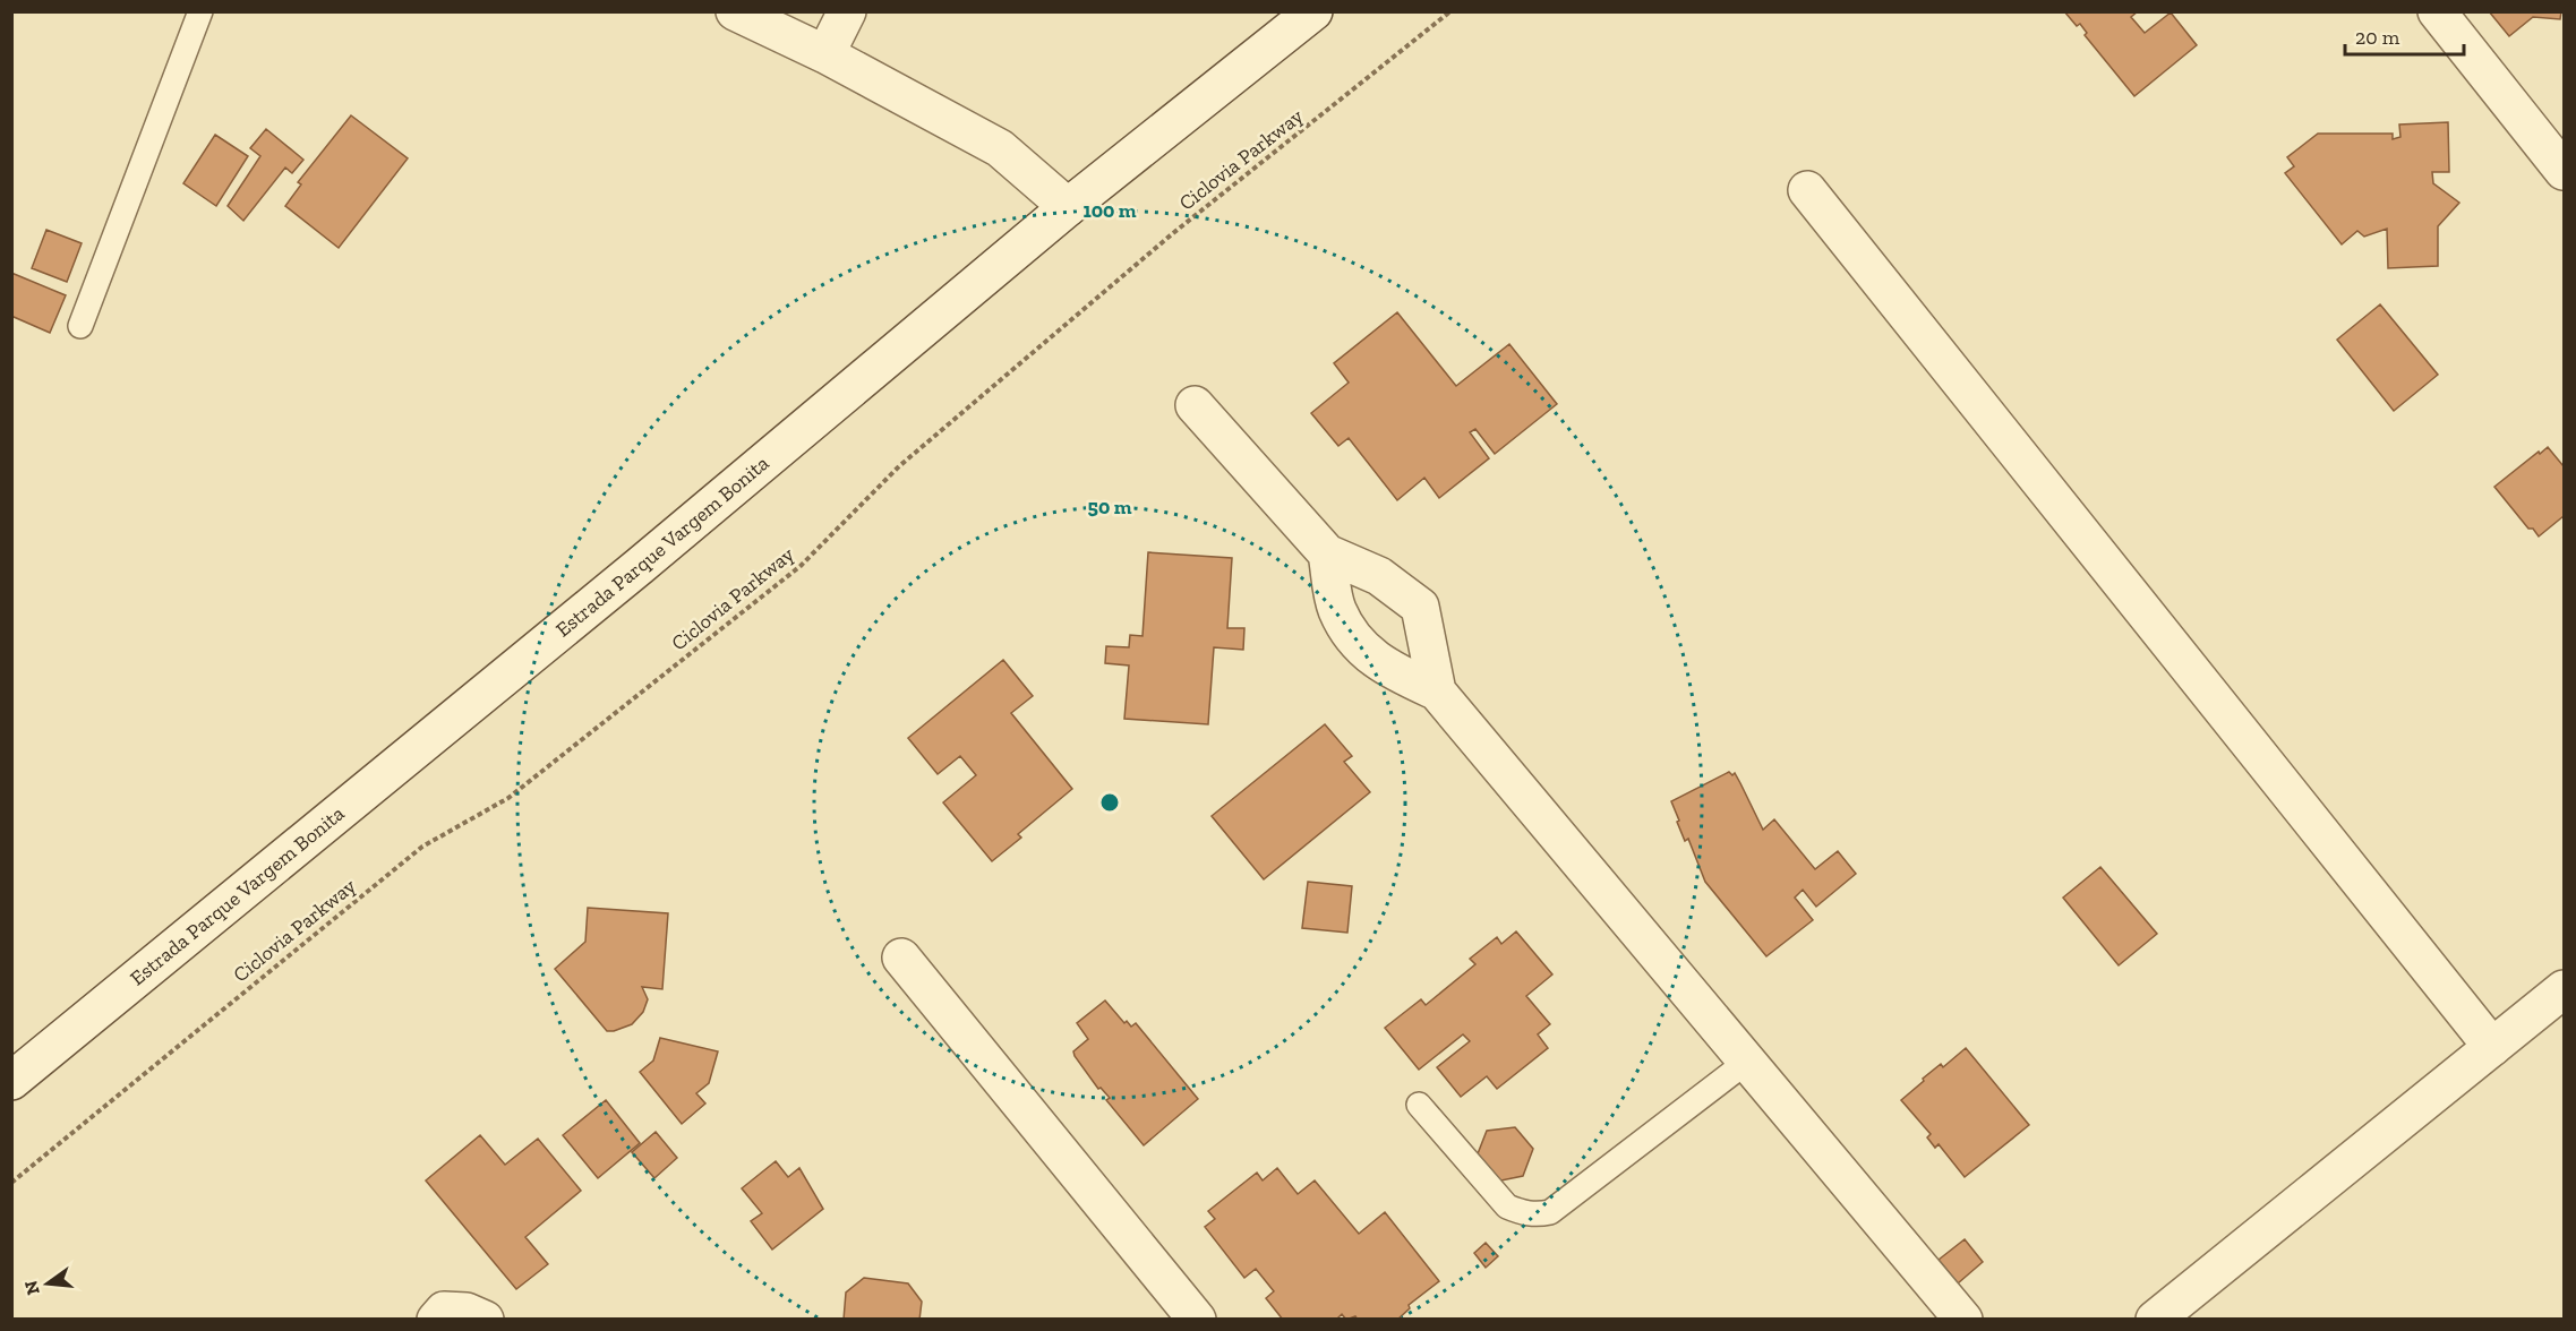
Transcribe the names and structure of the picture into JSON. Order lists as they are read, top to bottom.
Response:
{
  "streets": {
    "street": ["Estrada Parque Vargem Bonita"],
    "path": ["Ciclovia Parkway"]
  },
  "scale_bar": "20 m",
  "north": "left",
  "rings": ["100 m", "50 m"]
}
